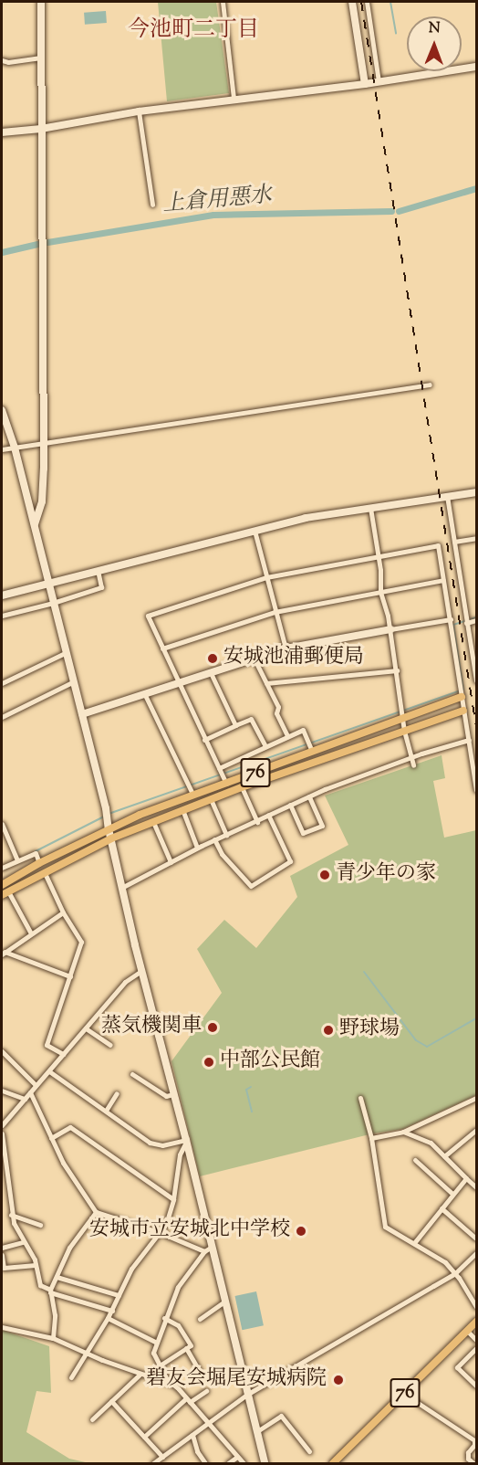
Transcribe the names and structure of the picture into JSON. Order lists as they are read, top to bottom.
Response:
{
  "streets": {
    "main road": ["76"]
  },
  "districts": ["今池町二丁目"],
  "water": ["上倉用悪水"],
  "places": [
    "安城池浦郵便局",
    "青少年の家",
    "蒸気機関車",
    "野球場",
    "中部公民館",
    "安城市立安城北中学校",
    "碧友会堀尾安城病院"
  ],
  "north": "top"
}
